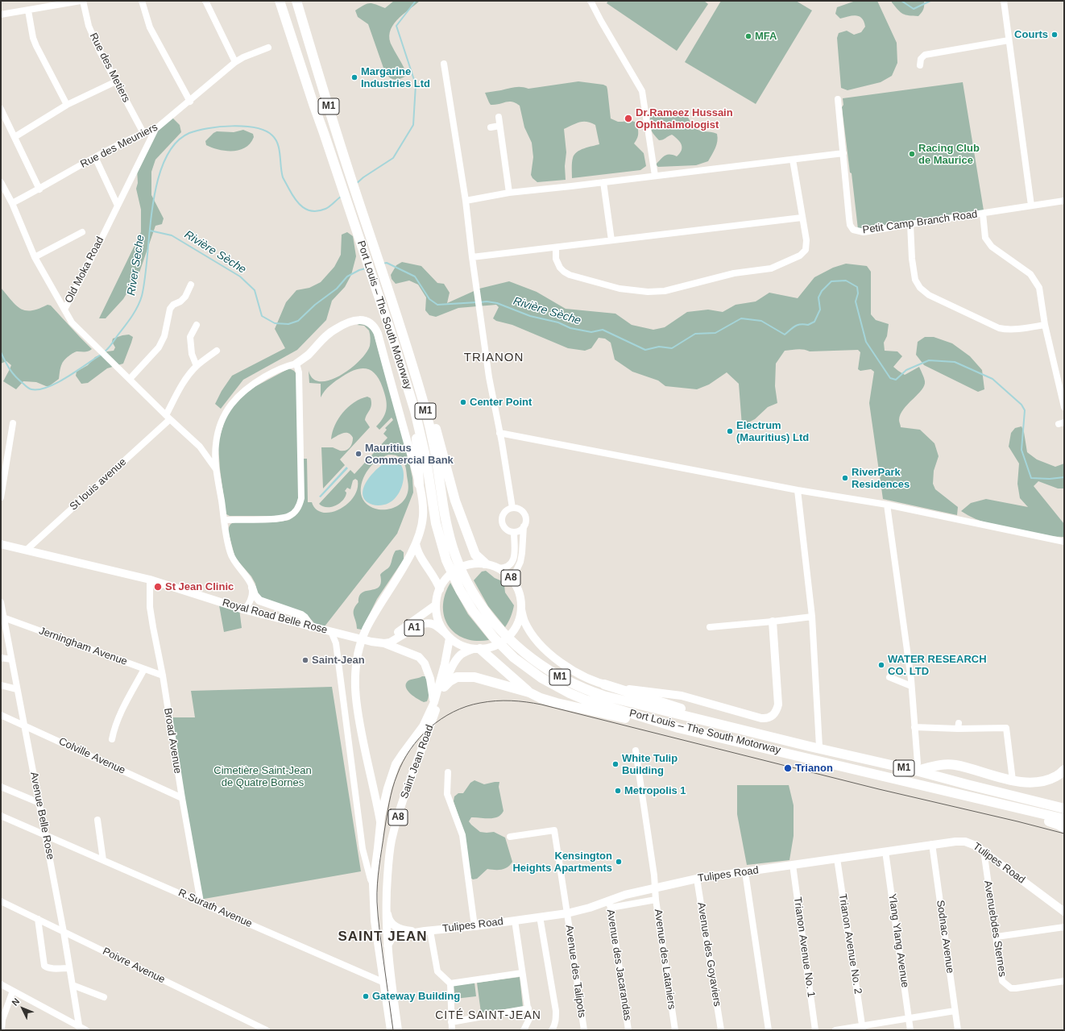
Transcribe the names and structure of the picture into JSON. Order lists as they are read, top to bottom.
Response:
{
  "streets": {
    "highway": ["M1", "Port Louis – The South Motorway"],
    "main road": [
      "A8",
      "Royal Road Belle Rose",
      "A1",
      "Saint Jean Road",
      "Tulipes Road"
    ],
    "street": [
      "Rue des Metiers",
      "Rue des Meuniers",
      "Petit Camp Branch Road",
      "Old Moka Road",
      "St louis avenue",
      "Jerningham Avenue",
      "Broad Avenue",
      "Colville Avenue",
      "Avenue Belle Rose",
      "R.Surath Avenue",
      "Avenuebdes Sternes",
      "Sodnac Avenue",
      "Ylang Ylang Avenue",
      "Trianon Avenue No. 2",
      "Trianon Avenue No. 1",
      "Avenue des Goyaviers",
      "Avenue des Lataniers",
      "Avenue des Jacarandas",
      "Poivre Avenue",
      "Avenue des Talipots"
    ]
  },
  "crossings": [
    ["Rue des Metiers", "Rue des Meuniers"],
    ["Rue des Meuniers", "Old Moka Road"],
    ["Old Moka Road", "St louis avenue"],
    ["St louis avenue", "Royal Road Belle Rose"],
    ["A8", "Royal Road Belle Rose"],
    ["A8", "A1"],
    ["A8", "Saint Jean Road"],
    ["Royal Road Belle Rose", "A1"],
    ["Royal Road Belle Rose", "Broad Avenue"],
    ["Royal Road Belle Rose", "Saint Jean Road"],
    ["Jerningham Avenue", "Broad Avenue"],
    ["Jerningham Avenue", "Avenue Belle Rose"],
    ["Broad Avenue", "Colville Avenue"],
    ["Broad Avenue", "R.Surath Avenue"],
    ["Colville Avenue", "Avenue Belle Rose"],
    ["Saint Jean Road", "Tulipes Road"],
    ["Avenue Belle Rose", "R.Surath Avenue"],
    ["Avenue Belle Rose", "Poivre Avenue"],
    ["Tulipes Road", "Avenuebdes Sternes"],
    ["Tulipes Road", "Sodnac Avenue"],
    ["Tulipes Road", "Ylang Ylang Avenue"],
    ["Tulipes Road", "Trianon Avenue No. 2"],
    ["Tulipes Road", "Trianon Avenue No. 1"],
    ["Tulipes Road", "Avenue des Goyaviers"],
    ["Tulipes Road", "Avenue des Lataniers"],
    ["Tulipes Road", "Avenue des Jacarandas"],
    ["Tulipes Road", "Avenue des Talipots"]
  ],
  "districts": ["TRIANON", "SAINT JEAN", "CITÉ SAINT-JEAN"],
  "water": ["Rivière Sèche", "River Seche"],
  "parks": ["Cimetière Saint-Jean de Quatre Bornes"],
  "places": [
    "Courts",
    "MFA",
    "Margarine Industries Ltd",
    "Dr.Rameez Hussain Ophthalmologist",
    "Racing Club de Maurice",
    "Center Point",
    "Electrum (Mauritius) Ltd",
    "Mauritius Commercial Bank",
    "RiverPark Residences",
    "St Jean Clinic",
    "Saint-Jean",
    "WATER RESEARCH CO. LTD",
    "White Tulip Building",
    "Trianon",
    "Metropolis 1",
    "Kensington Heights Apartments",
    "Gateway Building"
  ],
  "north": "top left"
}
